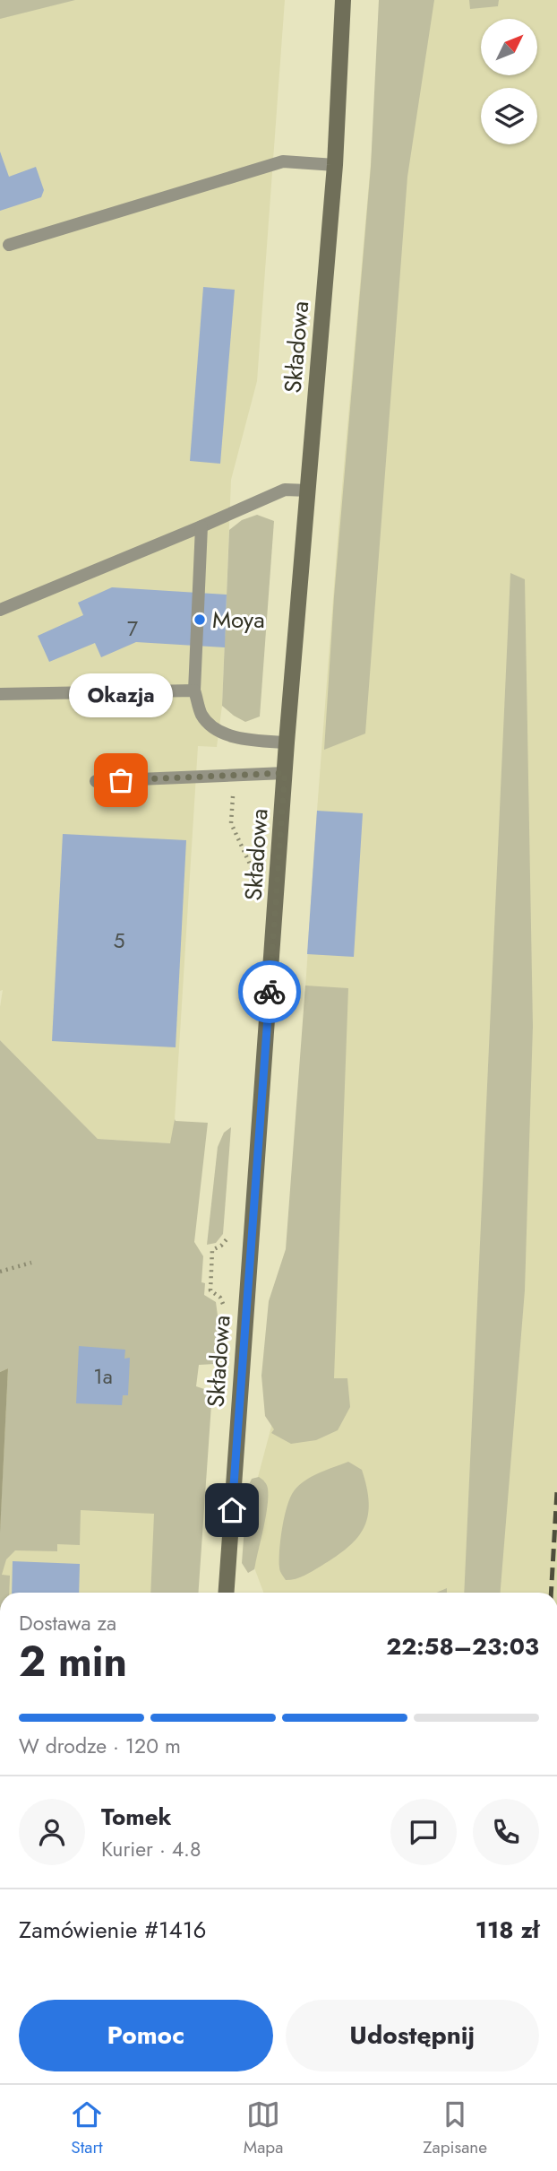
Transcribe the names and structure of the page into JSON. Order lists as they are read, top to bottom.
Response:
{
  "streets": {
    "street": ["Składowa"]
  },
  "places": ["Moya", "Okazja"],
  "house_numbers": ["7", "5", "1a"],
  "north": "top right",
  "page": {
    "bubble": "Okazja",
    "heading": ["2 min", "Dostawa za", "22:58–23:03"],
    "panel": [
      "Tomek",
      "Kurier · 4.8",
      "Zamówienie #1416",
      "118 zł"
    ],
    "bar": "W drodze · 120 m",
    "buttons": ["Pomoc", "Udostępnij"],
    "tabs": ["Start", "Mapa", "Zapisane"]
  }
}
